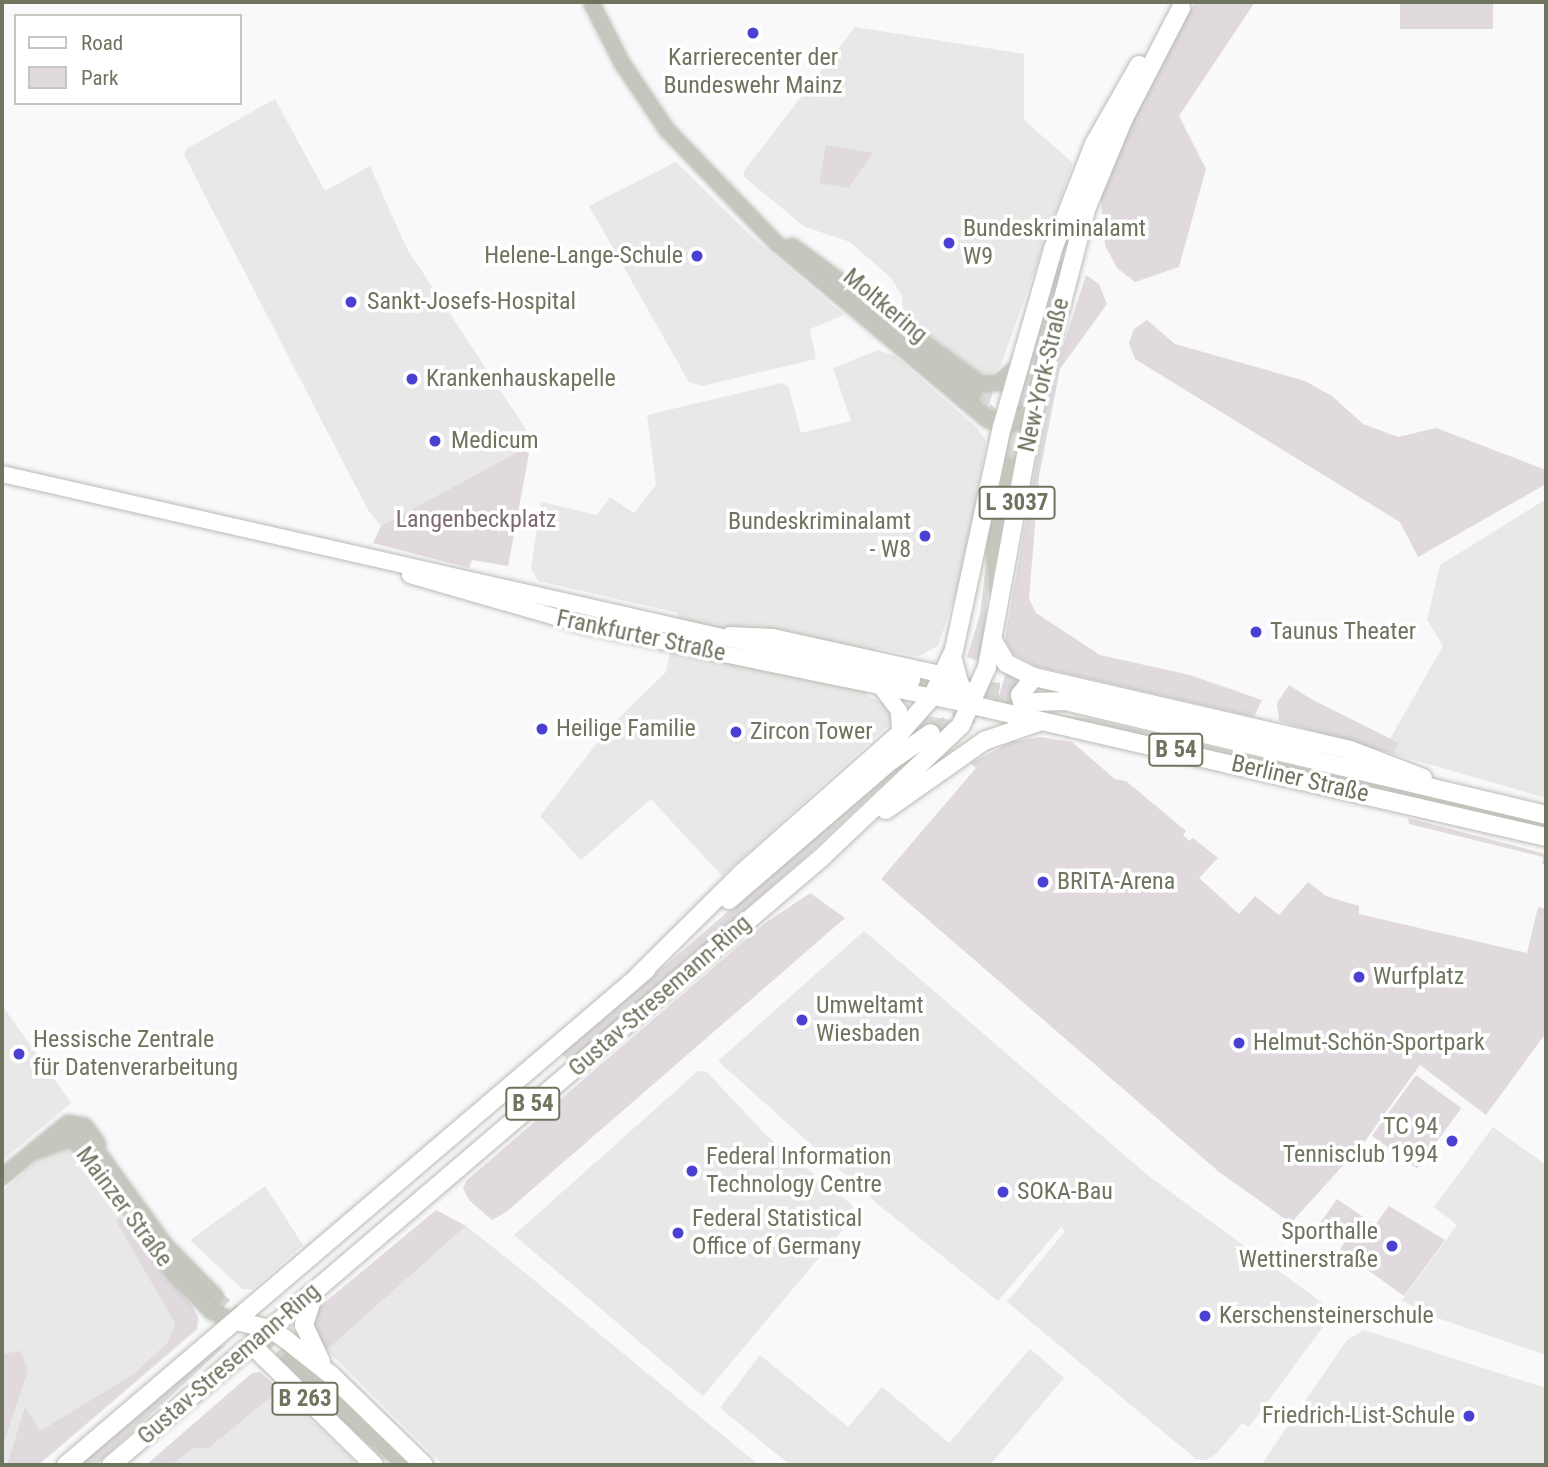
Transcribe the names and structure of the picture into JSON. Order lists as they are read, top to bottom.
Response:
{
  "streets": {
    "main road": [
      "New-York-Straße",
      "L 3037",
      "Frankfurter Straße",
      "B 54",
      "Berliner Straße",
      "Gustav-Stresemann-Ring",
      "B 263"
    ],
    "street": ["Moltkering", "Mainzer Straße"]
  },
  "crossings": [
    ["Moltkering", "New-York-Straße"],
    ["New-York-Straße", "Frankfurter Straße"],
    ["New-York-Straße", "Berliner Straße"],
    ["New-York-Straße", "Gustav-Stresemann-Ring"],
    ["Frankfurter Straße", "Berliner Straße"],
    ["Frankfurter Straße", "Gustav-Stresemann-Ring"],
    ["B 54", "Berliner Straße"],
    ["B 54", "Gustav-Stresemann-Ring"],
    ["Berliner Straße", "Gustav-Stresemann-Ring"],
    ["Gustav-Stresemann-Ring", "B 263"]
  ],
  "parks": ["Langenbeckplatz"],
  "places": [
    "Karrierecenter der Bundeswehr Mainz",
    "Bundeskriminalamt W9",
    "Helene-Lange-Schule",
    "Sankt-Josefs-Hospital",
    "Krankenhauskapelle",
    "Medicum",
    "Bundeskriminalamt - W8",
    "Taunus Theater",
    "Heilige Familie",
    "Zircon Tower",
    "BRITA-Arena",
    "Wurfplatz",
    "Umweltamt Wiesbaden",
    "Helmut-Schön-Sportpark",
    "Hessische Zentrale für Datenverarbeitung",
    "TC 94 Tennisclub 1994",
    "Federal Information Technology Centre",
    "SOKA-Bau",
    "Federal Statistical Office of Germany",
    "Sporthalle Wettinerstraße",
    "Kerschensteinerschule",
    "Friedrich-List-Schule"
  ],
  "legend": ["Road", "Park"]
}
